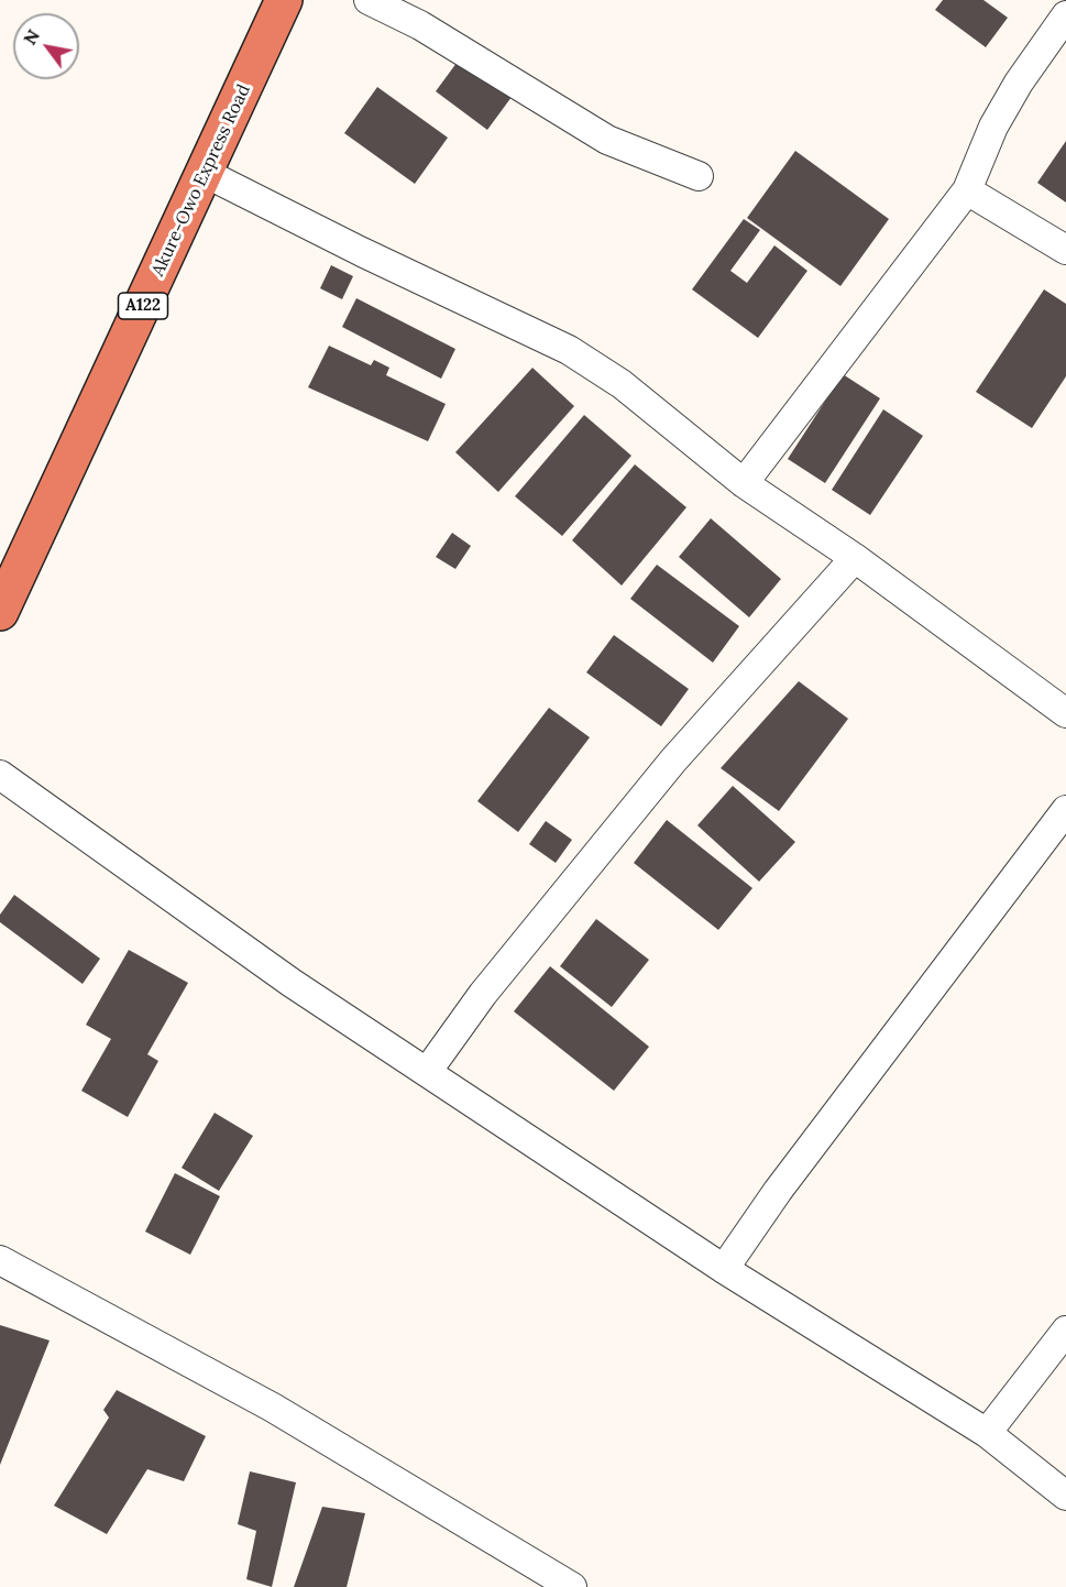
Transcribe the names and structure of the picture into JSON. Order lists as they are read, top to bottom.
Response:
{
  "streets": {
    "highway": ["Akure-Owo Express Road", "A122"]
  },
  "north": "top left"
}
